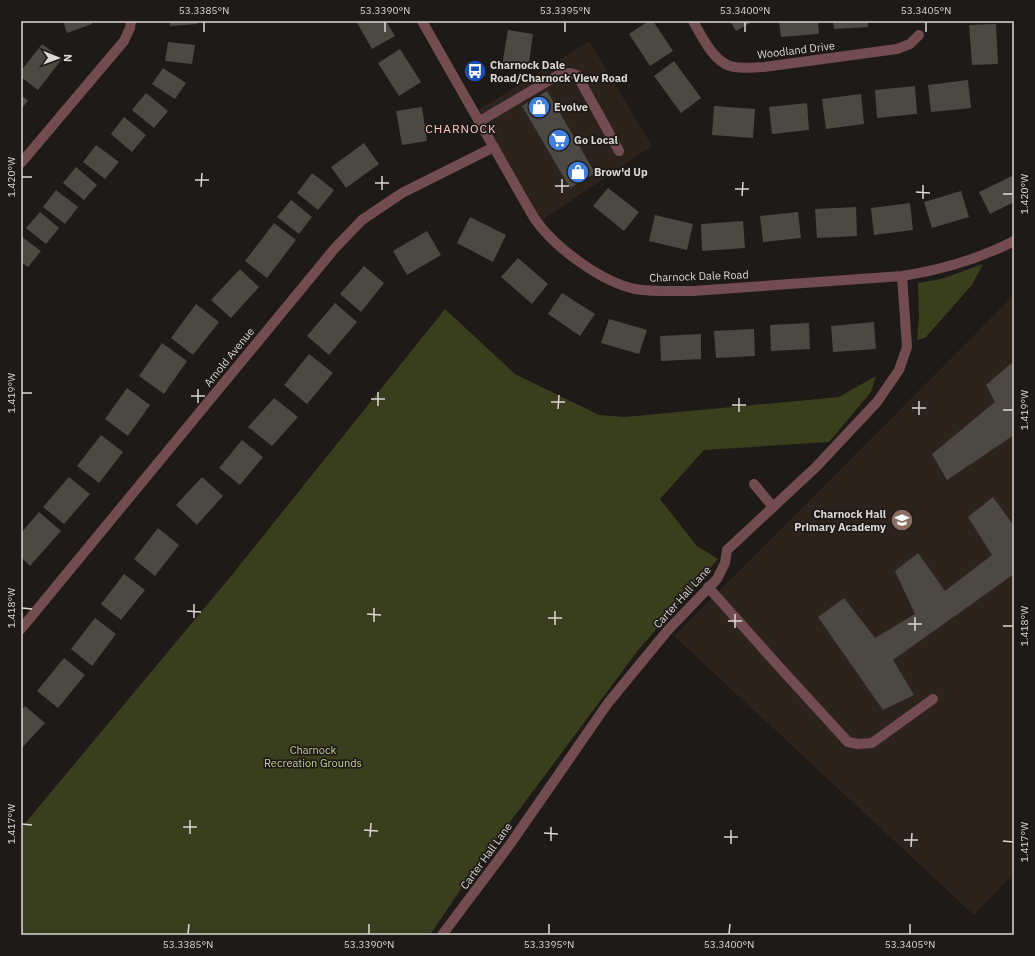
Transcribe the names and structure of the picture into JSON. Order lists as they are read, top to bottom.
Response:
{
  "streets": {
    "street": [
      "Woodland Drive",
      "Charnock Dale Road",
      "Arnold Avenue",
      "Carter Hall Lane"
    ]
  },
  "crossings": [
    ["Charnock Dale Road", "Arnold Avenue"],
    ["Charnock Dale Road", "Carter Hall Lane"]
  ],
  "districts": ["CHARNOCK"],
  "parks": ["Charnock Recreation Grounds"],
  "places": {
    "bus stop": ["Charnock Dale Road/Charnock View Road"],
    "shop": ["Evolve", "Brow'd Up"],
    "supermarket": ["Go Local"],
    "school or university": ["Charnock Hall Primary Academy"]
  },
  "north": "right",
  "coordinates": [
    "53.3385°N",
    "53.3390°N",
    "53.3395°N",
    "53.3400°N",
    "53.3405°N",
    "1.420°W",
    "1.419°W",
    "1.418°W",
    "1.417°W"
  ]
}
